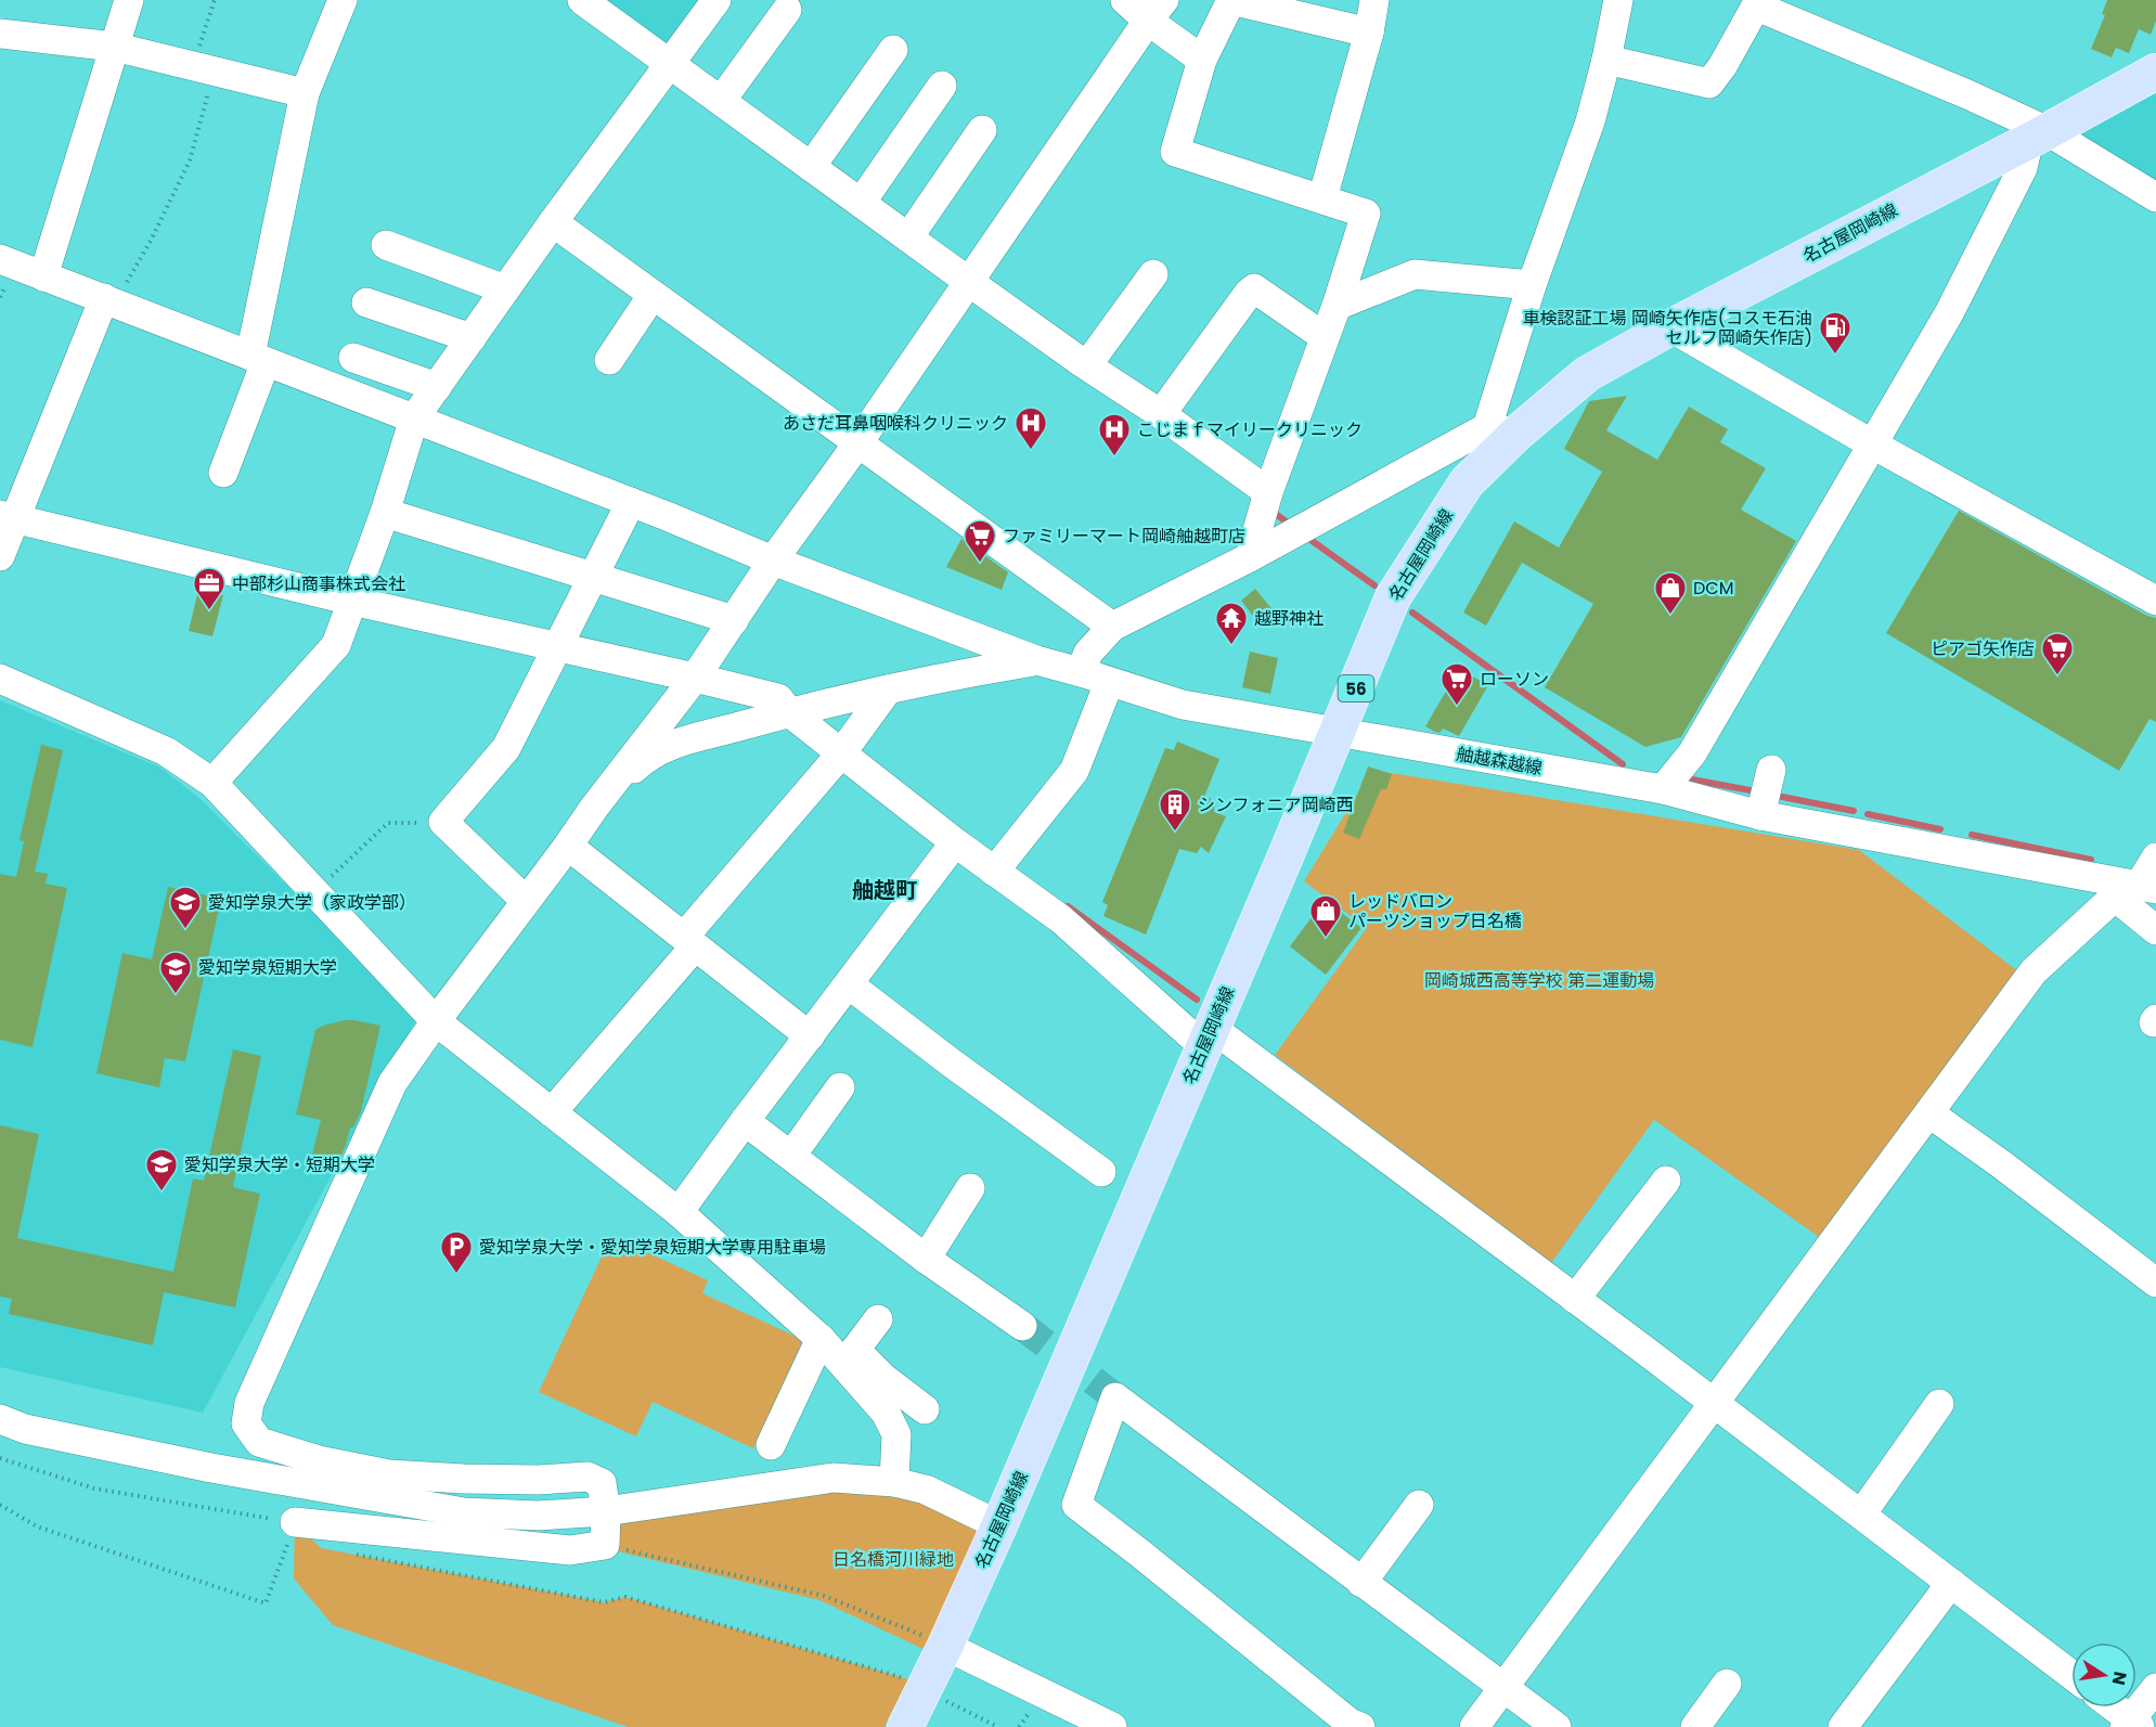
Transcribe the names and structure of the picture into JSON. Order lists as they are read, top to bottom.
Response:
{
  "streets": {
    "main road": ["名古屋岡崎線", "56"],
    "street": ["舳越森越線"]
  },
  "crossings": [
    ["名古屋岡崎線", "56"],
    ["名古屋岡崎線", "舳越森越線"]
  ],
  "districts": ["舳越町"],
  "parks": ["岡崎城西高等学校 第二運動場", "日名橋河川緑地"],
  "places": {
    "fuel station": ["車検認証工場 岡崎矢作店(コスモ石油 セルフ岡崎矢作店)"],
    "hospital": ["あさだ耳鼻咽喉科クリニック", "こじまｆマイリークリニック"],
    "supermarket": ["ファミリーマート岡崎舳越町店", "ピアゴ矢作店", "ローソン"],
    "office": ["中部杉山商事株式会社"],
    "shop": ["DCM", "レッドバロン パーツショップ日名橋"],
    "temple": ["越野神社"],
    "building": ["シンフォニア岡崎西"],
    "school or university": ["愛知学泉大学（家政学部）", "愛知学泉短期大学", "愛知学泉大学・短期大学"],
    "parking": ["愛知学泉大学・愛知学泉短期大学専用駐車場"]
  },
  "north": "right"
}
